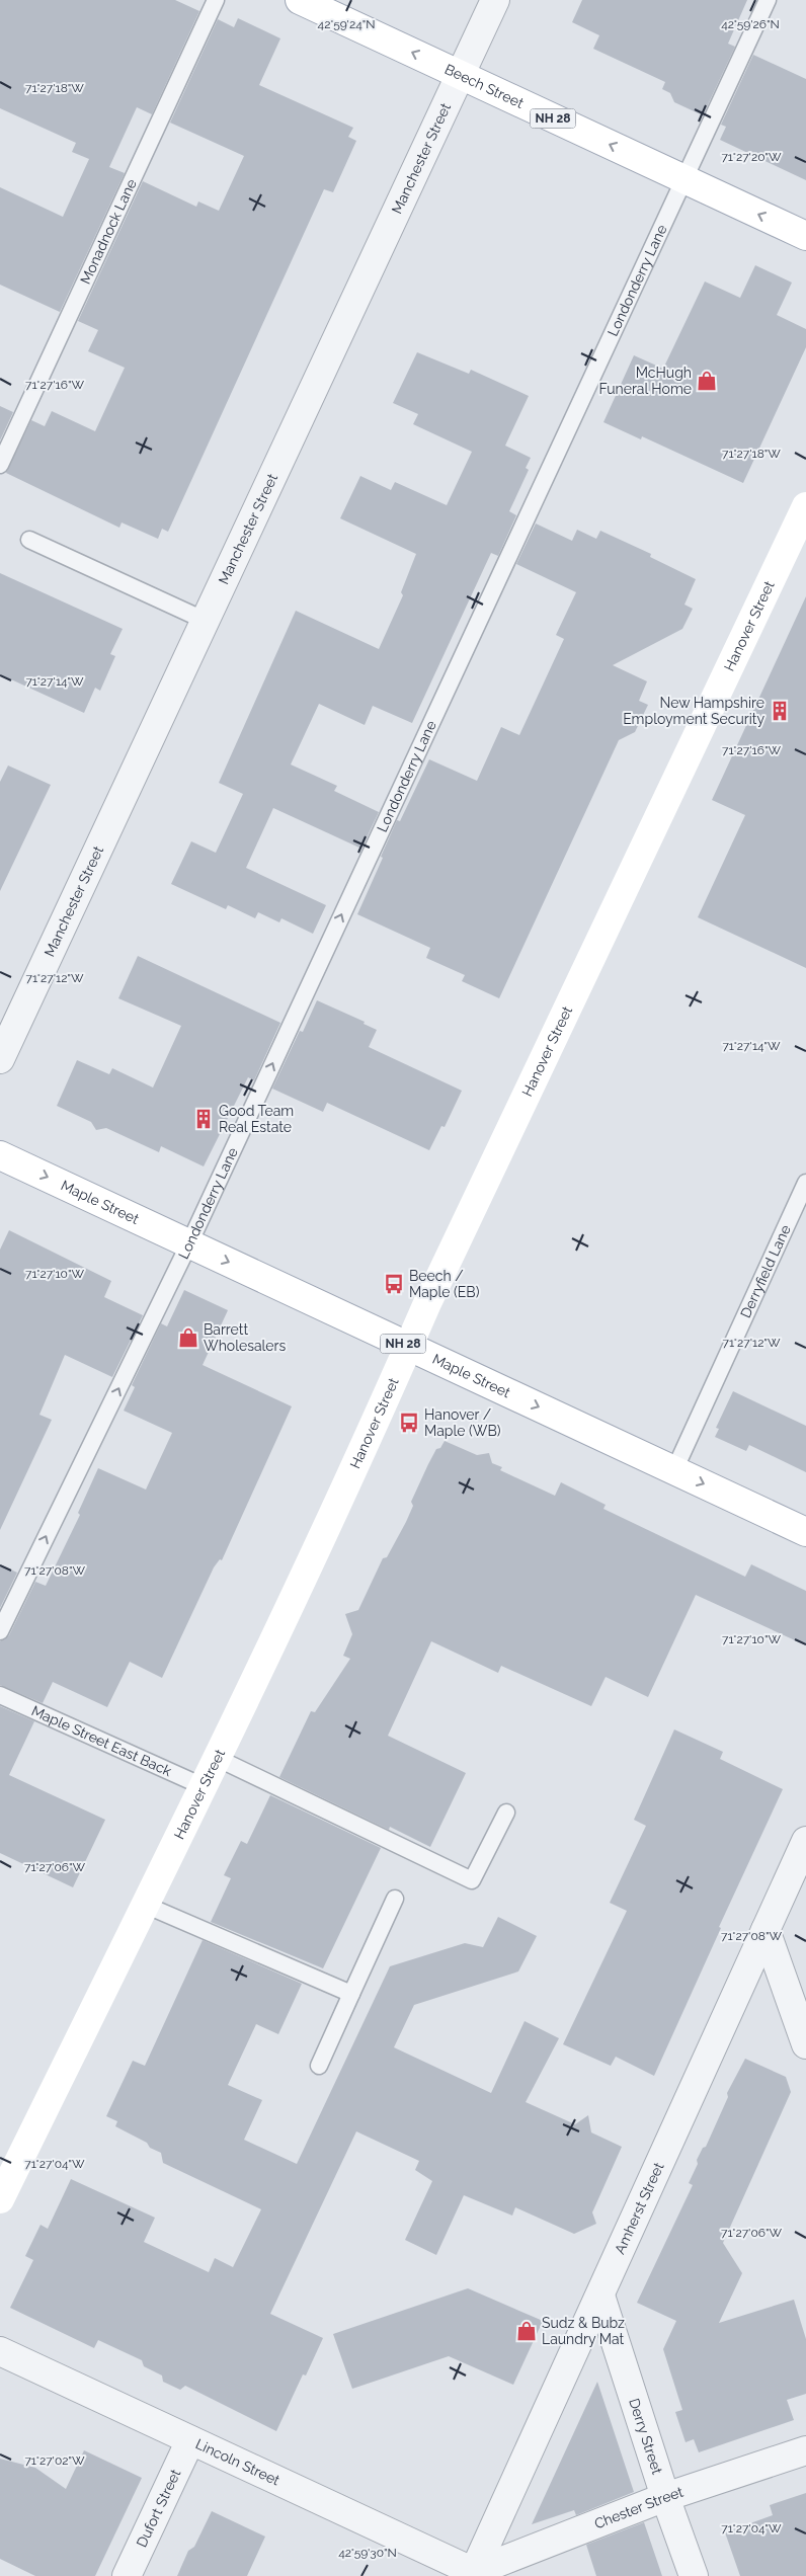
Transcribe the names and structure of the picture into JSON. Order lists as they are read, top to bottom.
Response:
{
  "streets": {
    "street": [
      "Beech Street",
      "NH 28",
      "Manchester Street",
      "Hanover Street",
      "Maple Street",
      "Amherst Street",
      "Derry Street",
      "Lincoln Street",
      "Dufort Street",
      "Chester Street"
    ],
    "lane": [
      "Monadnock Lane",
      "Londonderry Lane",
      "Derryfield Lane",
      "Maple Street East Back"
    ]
  },
  "crossings": [
    ["Beech Street", "Manchester Street"],
    ["Beech Street", "Londonderry Lane"],
    ["Londonderry Lane", "Maple Street"],
    ["Hanover Street", "Maple Street"],
    ["Hanover Street", "Maple Street East Back"],
    ["Maple Street", "Derryfield Lane"],
    ["Amherst Street", "Derry Street"],
    ["Amherst Street", "Lincoln Street"],
    ["Amherst Street", "Chester Street"],
    ["Derry Street", "Chester Street"],
    ["Lincoln Street", "Dufort Street"],
    ["Lincoln Street", "Chester Street"]
  ],
  "one_way": ["Beech Street", "Londonderry Lane", "Maple Street"],
  "places": {
    "shop": ["McHugh Funeral Home", "Barrett Wholesalers", "Sudz & Bubz Laundry Mat"],
    "building": ["New Hampshire Employment Security", "Good Team Real Estate"],
    "bus stop": ["Beech / Maple (EB)", "Hanover / Maple (WB)"]
  },
  "coordinates": [
    "42°59'24\"N",
    "42°59'26\"N",
    "71°27'18\"W",
    "71°27'20\"W",
    "71°27'16\"W",
    "71°27'14\"W",
    "71°27'12\"W",
    "71°27'10\"W",
    "71°27'08\"W",
    "71°27'06\"W",
    "71°27'04\"W",
    "71°27'02\"W",
    "42°59'30\"N"
  ]
}
